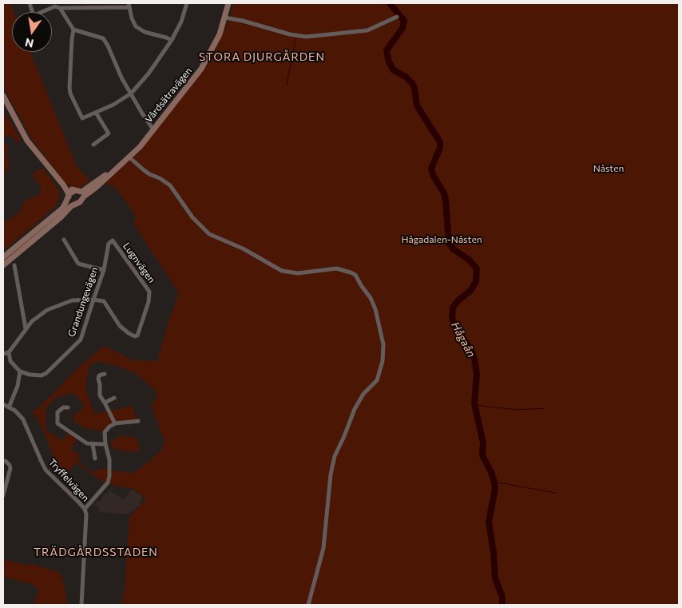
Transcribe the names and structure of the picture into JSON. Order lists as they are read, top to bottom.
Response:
{
  "streets": {
    "street": [
      "Vårdsätravägen",
      "Lugnvägen",
      "Grandungevägen",
      "Tryffelvägen"
    ]
  },
  "crossings": [
    ["Lugnvägen", "Grandungevägen"]
  ],
  "districts": ["STORA DJURGÅRDEN", "TRÄDGÅRDSSTADEN"],
  "water": ["Hågaån"],
  "parks": ["Nåsten", "Hågadalen-Nåsten"],
  "north": "bottom"
}
